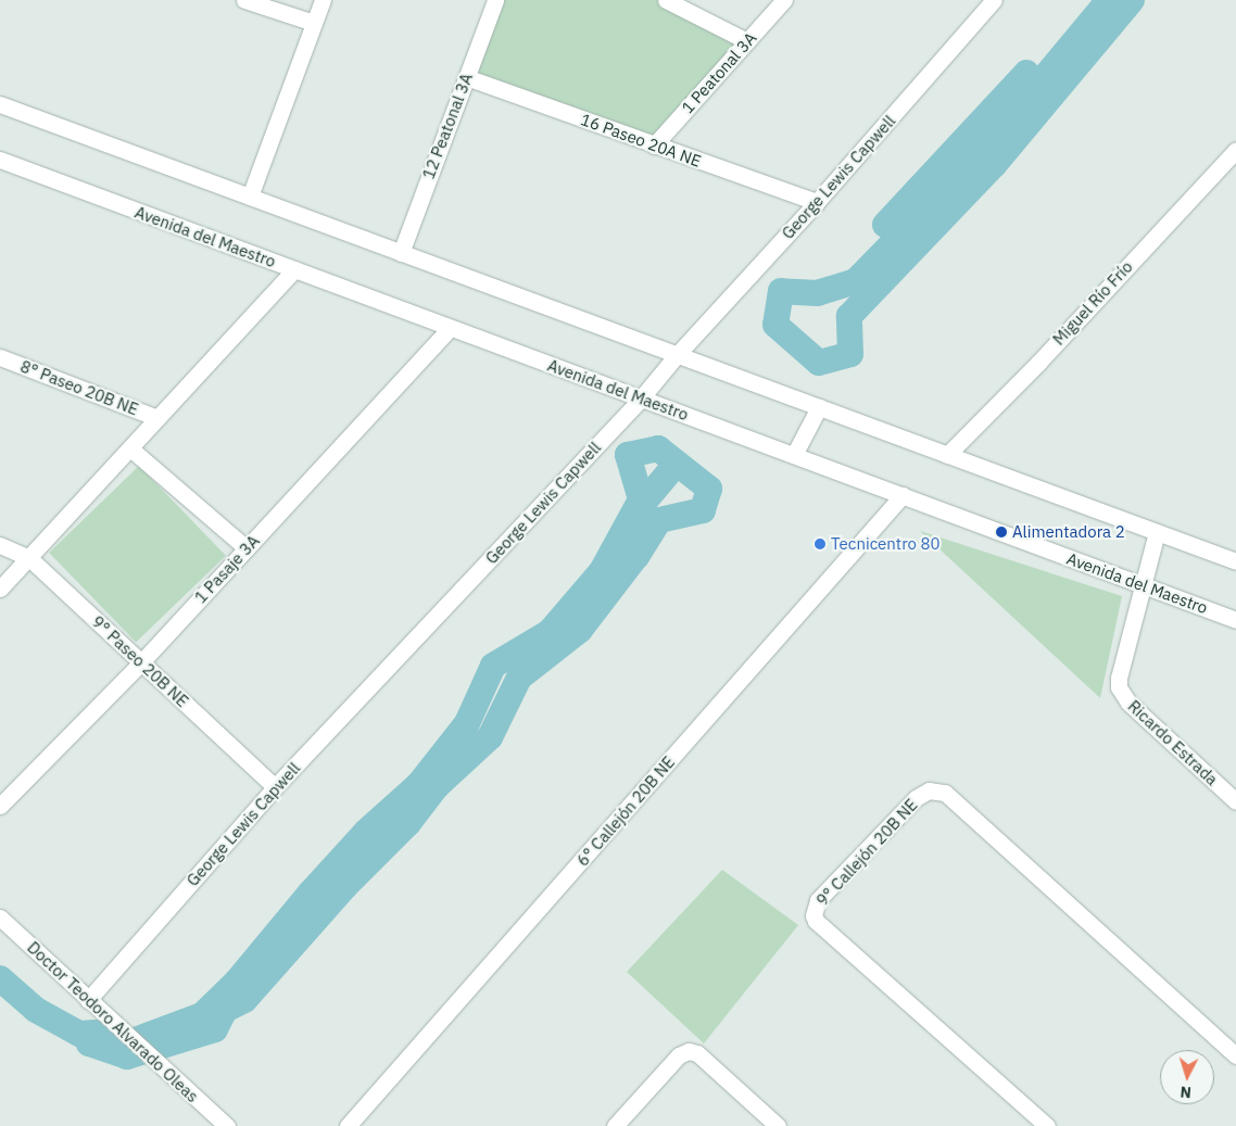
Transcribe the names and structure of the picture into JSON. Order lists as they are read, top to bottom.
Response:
{
  "streets": {
    "street": [
      "1 Peatonal 3A",
      "12 Peatonal 3A",
      "16 Paseo 20A NE",
      "George Lewis Capwell",
      "Avenida del Maestro",
      "Miguel Río Frío",
      "8° Paseo 20B NE",
      "1 Pasaje 3A",
      "9° Paseo 20B NE",
      "Ricardo Estrada",
      "6° Callejón 20B NE",
      "9° Callejón 20B NE",
      "Doctor Teodoro Alvarado Oleas"
    ]
  },
  "crossings": [
    ["1 Peatonal 3A", "16 Paseo 20A NE"],
    ["12 Peatonal 3A", "16 Paseo 20A NE"],
    ["16 Paseo 20A NE", "George Lewis Capwell"],
    ["George Lewis Capwell", "Avenida del Maestro"],
    ["George Lewis Capwell", "9° Paseo 20B NE"],
    ["George Lewis Capwell", "Doctor Teodoro Alvarado Oleas"],
    ["Avenida del Maestro", "1 Pasaje 3A"],
    ["Avenida del Maestro", "Ricardo Estrada"],
    ["Avenida del Maestro", "6° Callejón 20B NE"],
    ["1 Pasaje 3A", "9° Paseo 20B NE"]
  ],
  "places": ["Alimentadora 2", "Tecnicentro 80"],
  "north": "bottom"
}
